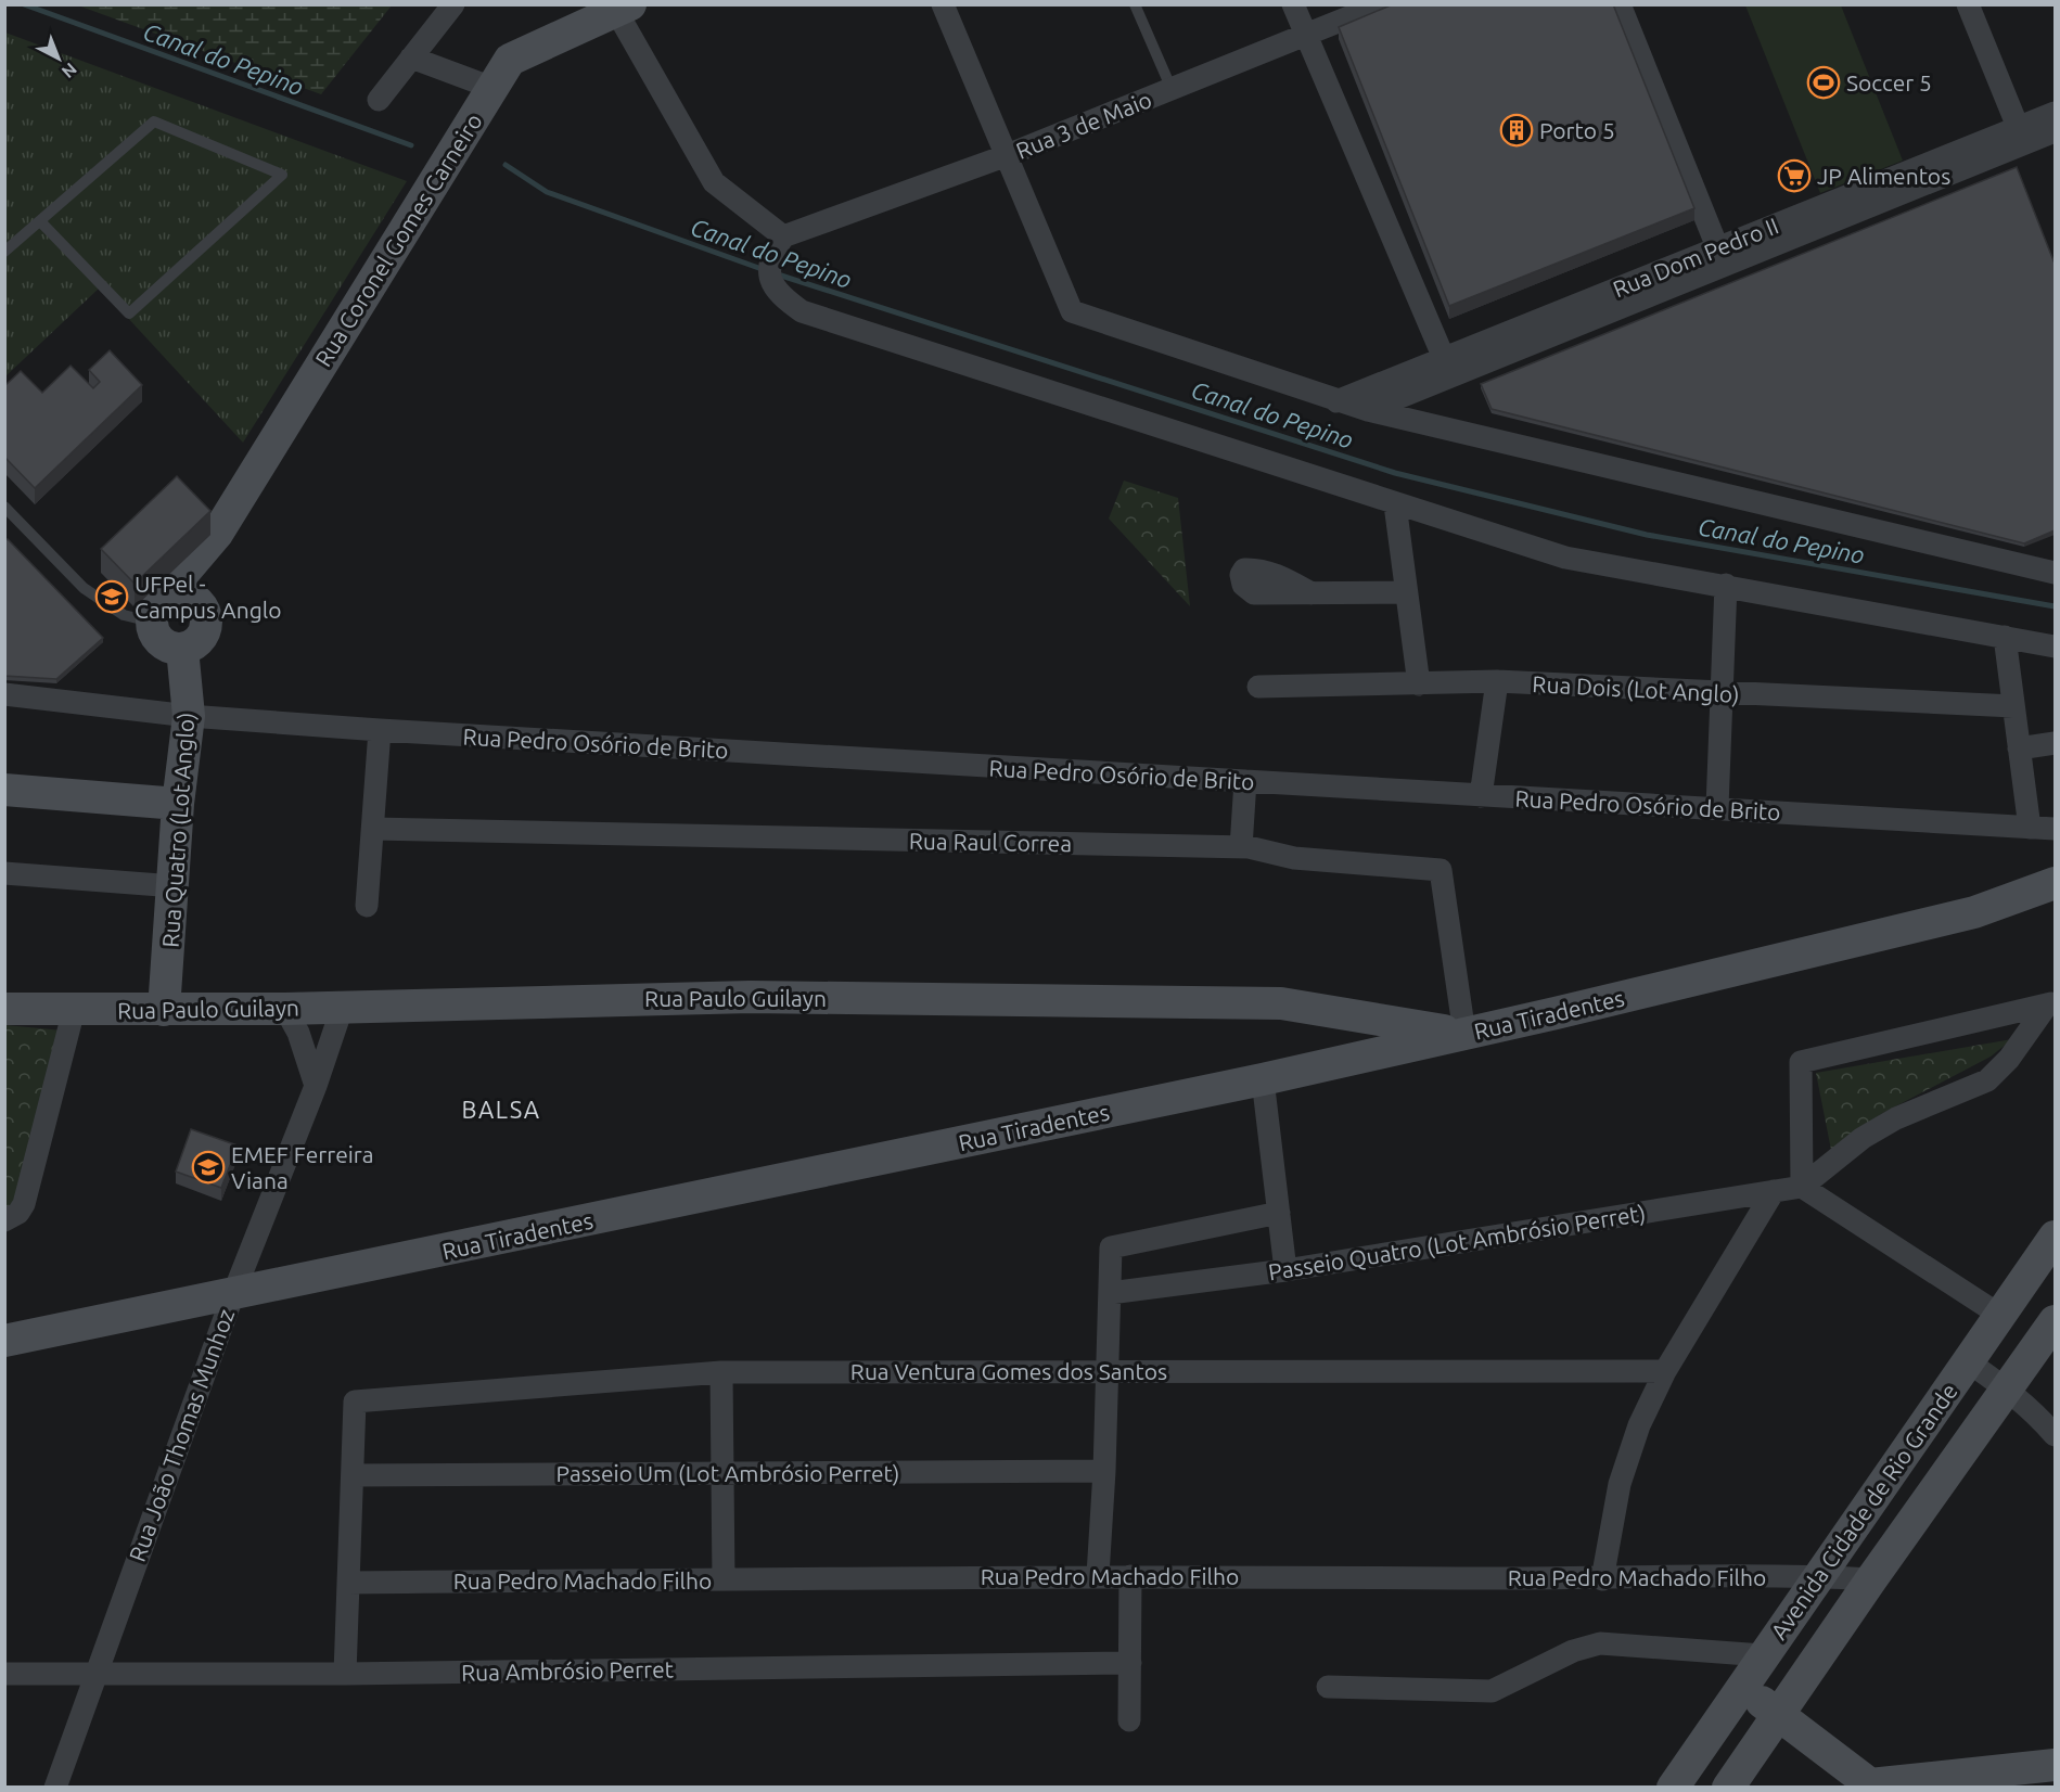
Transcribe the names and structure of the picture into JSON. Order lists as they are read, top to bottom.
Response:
{
  "streets": {
    "street": [
      "Rua 3 de Maio",
      "Rua Coronel Gomes Carneiro",
      "Rua Dom Pedro II",
      "Rua Dois (Lot Anglo)",
      "Rua Pedro Osório de Brito",
      "Rua Quatro (Lot Anglo)",
      "Rua Raul Correa",
      "Rua Paulo Guilayn",
      "Rua Tiradentes",
      "Passeio Quatro (Lot Ambrósio Perret)",
      "Rua Ventura Gomes dos Santos",
      "Rua João Thomas Munhoz",
      "Passeio Um (Lot Ambrósio Perret)",
      "Avenida Cidade de Rio Grande",
      "Rua Pedro Machado Filho",
      "Rua Ambrósio Perret"
    ]
  },
  "crossings": [
    ["Rua Coronel Gomes Carneiro", "Rua Quatro (Lot Anglo)"],
    ["Rua Pedro Osório de Brito", "Rua Quatro (Lot Anglo)"],
    ["Rua Quatro (Lot Anglo)", "Rua Paulo Guilayn"],
    ["Rua Raul Correa", "Rua Paulo Guilayn"],
    ["Rua Raul Correa", "Rua Tiradentes"],
    ["Rua Paulo Guilayn", "Rua Tiradentes"],
    ["Rua Paulo Guilayn", "Rua João Thomas Munhoz"],
    ["Rua Tiradentes", "Rua João Thomas Munhoz"],
    ["Rua Ventura Gomes dos Santos", "Passeio Um (Lot Ambrósio Perret)"],
    ["Rua João Thomas Munhoz", "Rua Ambrósio Perret"],
    ["Avenida Cidade de Rio Grande", "Rua Pedro Machado Filho"]
  ],
  "districts": ["BALSA"],
  "water": ["Canal do Pepino"],
  "places": {
    "sports": ["Soccer 5"],
    "building": ["Porto 5"],
    "supermarket": ["JP Alimentos"],
    "school or university": ["UFPel - Campus Anglo", "EMEF Ferreira Viana"]
  },
  "north": "bottom right"
}
